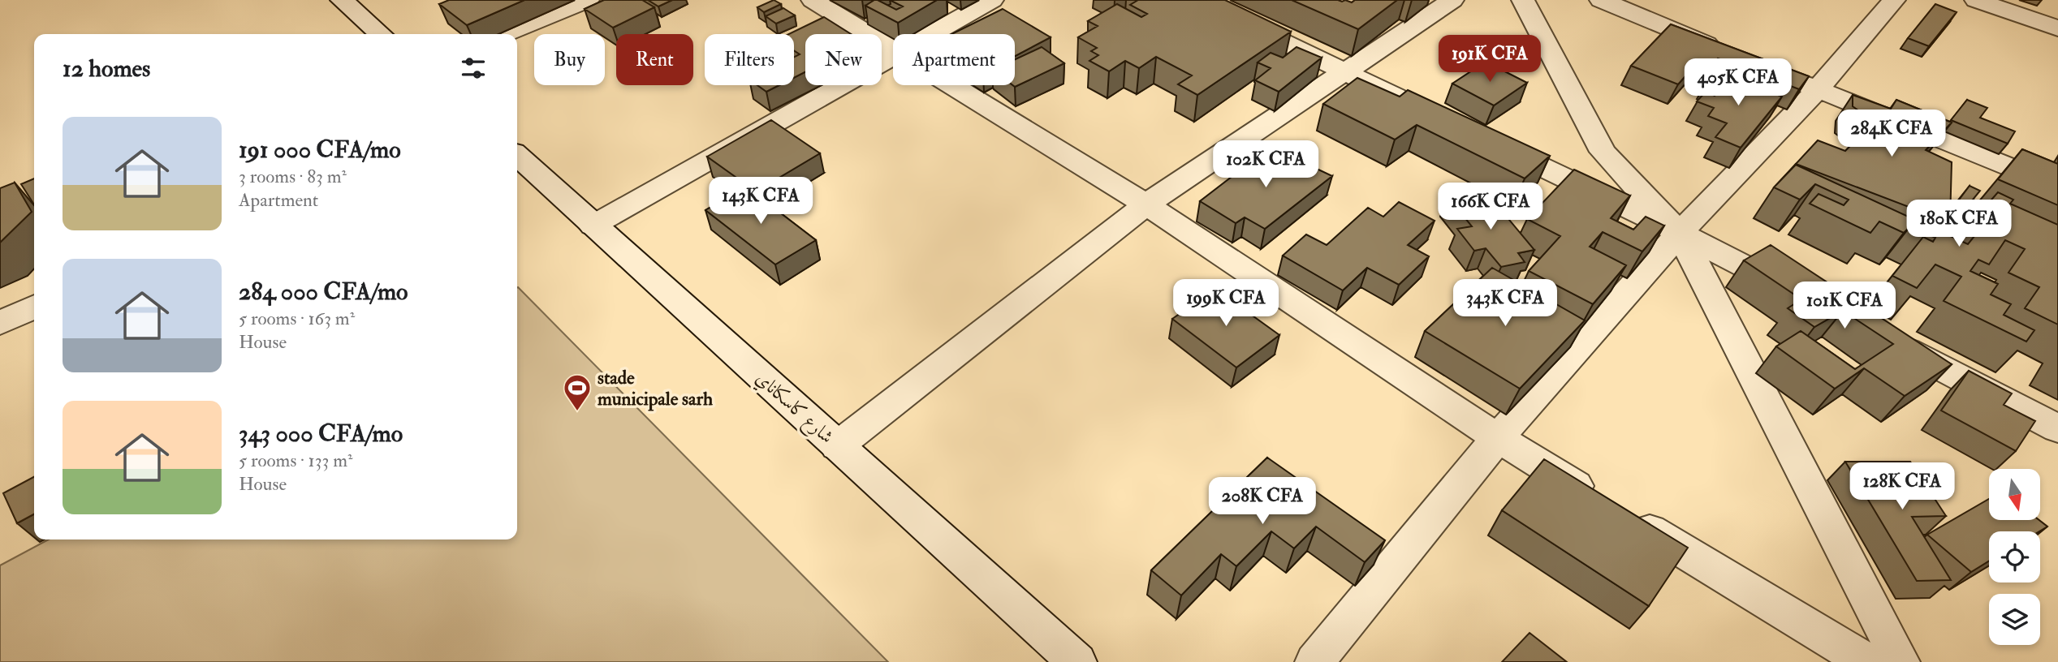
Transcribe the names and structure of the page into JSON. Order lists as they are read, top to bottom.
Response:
{
  "streets": {
    "street": ["شارع كاسكاناي"]
  },
  "places": {
    "sports": ["stade municipale sarh"]
  },
  "north": "bottom",
  "page": {
    "chip": [
      "Buy",
      "Rent",
      "Filters",
      "New",
      "Apartment"
    ],
    "heading": "12 homes",
    "price": [
      "191K CFA",
      "405K CFA",
      "284K CFA",
      "102K CFA",
      "143K CFA",
      "166K CFA",
      "180K CFA",
      "199K CFA",
      "343K CFA",
      "101K CFA",
      "128K CFA",
      "208K CFA"
    ],
    "list": [
      {
        "name": "191 000 CFA/mo",
        "note": "3 rooms · 83 m² · Apartment"
      },
      {
        "name": "284 000 CFA/mo",
        "note": "5 rooms · 163 m² · House"
      },
      {
        "name": "343 000 CFA/mo",
        "note": "5 rooms · 133 m² · House"
      }
    ]
  }
}
